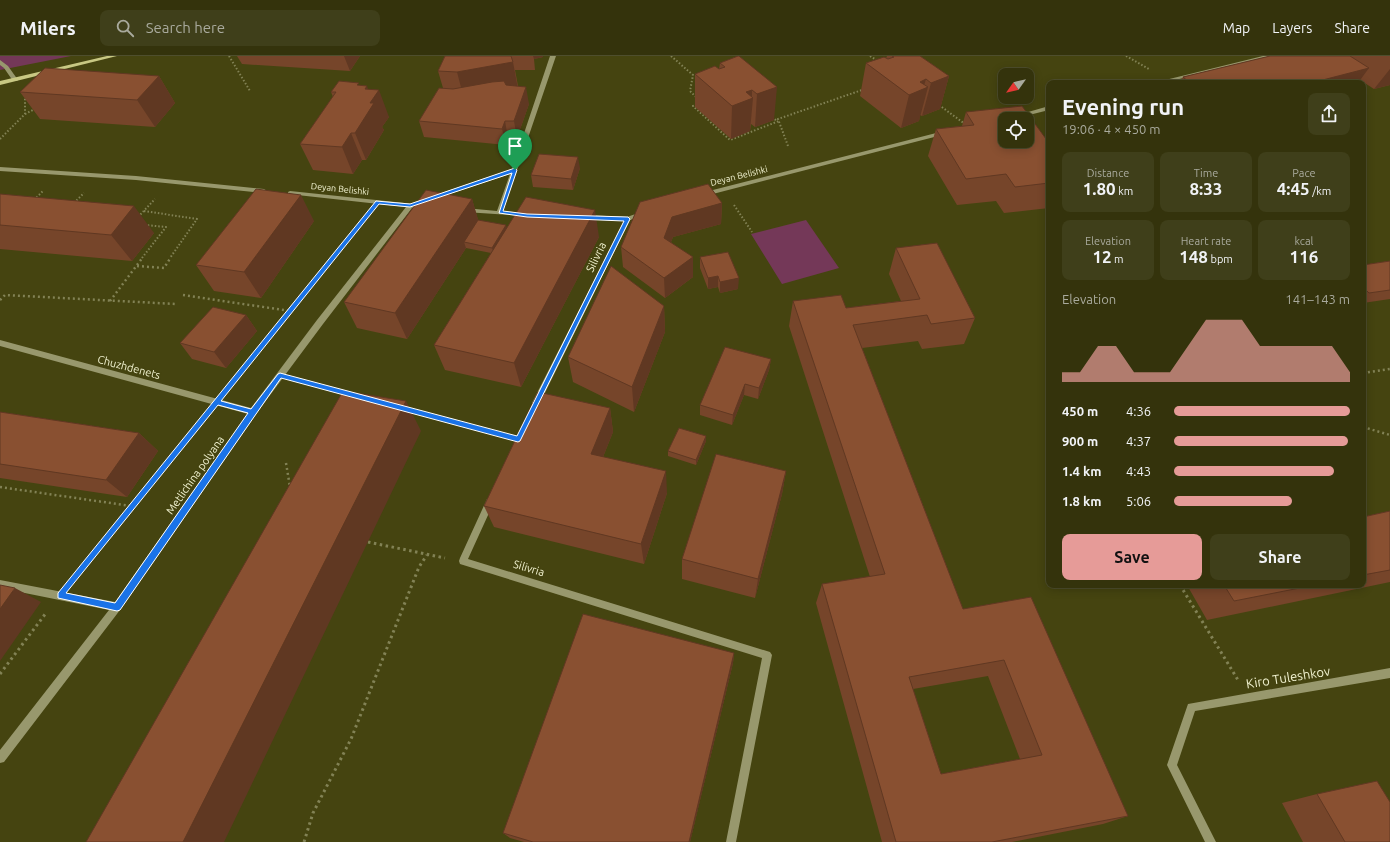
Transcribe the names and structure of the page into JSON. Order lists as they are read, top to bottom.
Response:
{
  "streets": {
    "street": [
      "Deyan Belishki",
      "Silivria",
      "Chuzhdenets",
      "Metlichina polyana",
      "Kiro Tuleshkov"
    ]
  },
  "crossings": [
    ["Deyan Belishki", "Metlichina polyana"],
    ["Chuzhdenets", "Metlichina polyana"]
  ],
  "north": "bottom left",
  "page": {
    "header": "Milers",
    "search": "Search here",
    "nav": ["Map", "Layers", "Share"],
    "heading": ["Evening run", "19:06 · 4 × 450 m"],
    "stats": [
      ["Distance", "1.80 km"],
      ["Time", "8:33"],
      ["Pace", "4:45 /km"],
      ["Elevation", "12 m"],
      ["Heart rate", "148 bpm"],
      ["kcal", "116"]
    ],
    "chart": ["Elevation", "141–143 m"],
    "list": [
      {
        "name": "450 m",
        "note": "4:36"
      },
      {
        "name": "900 m",
        "note": "4:37"
      },
      {
        "name": "1.4 km",
        "note": "4:43"
      },
      {
        "name": "1.8 km",
        "note": "5:06"
      }
    ],
    "buttons": ["Save", "Share"]
  }
}
